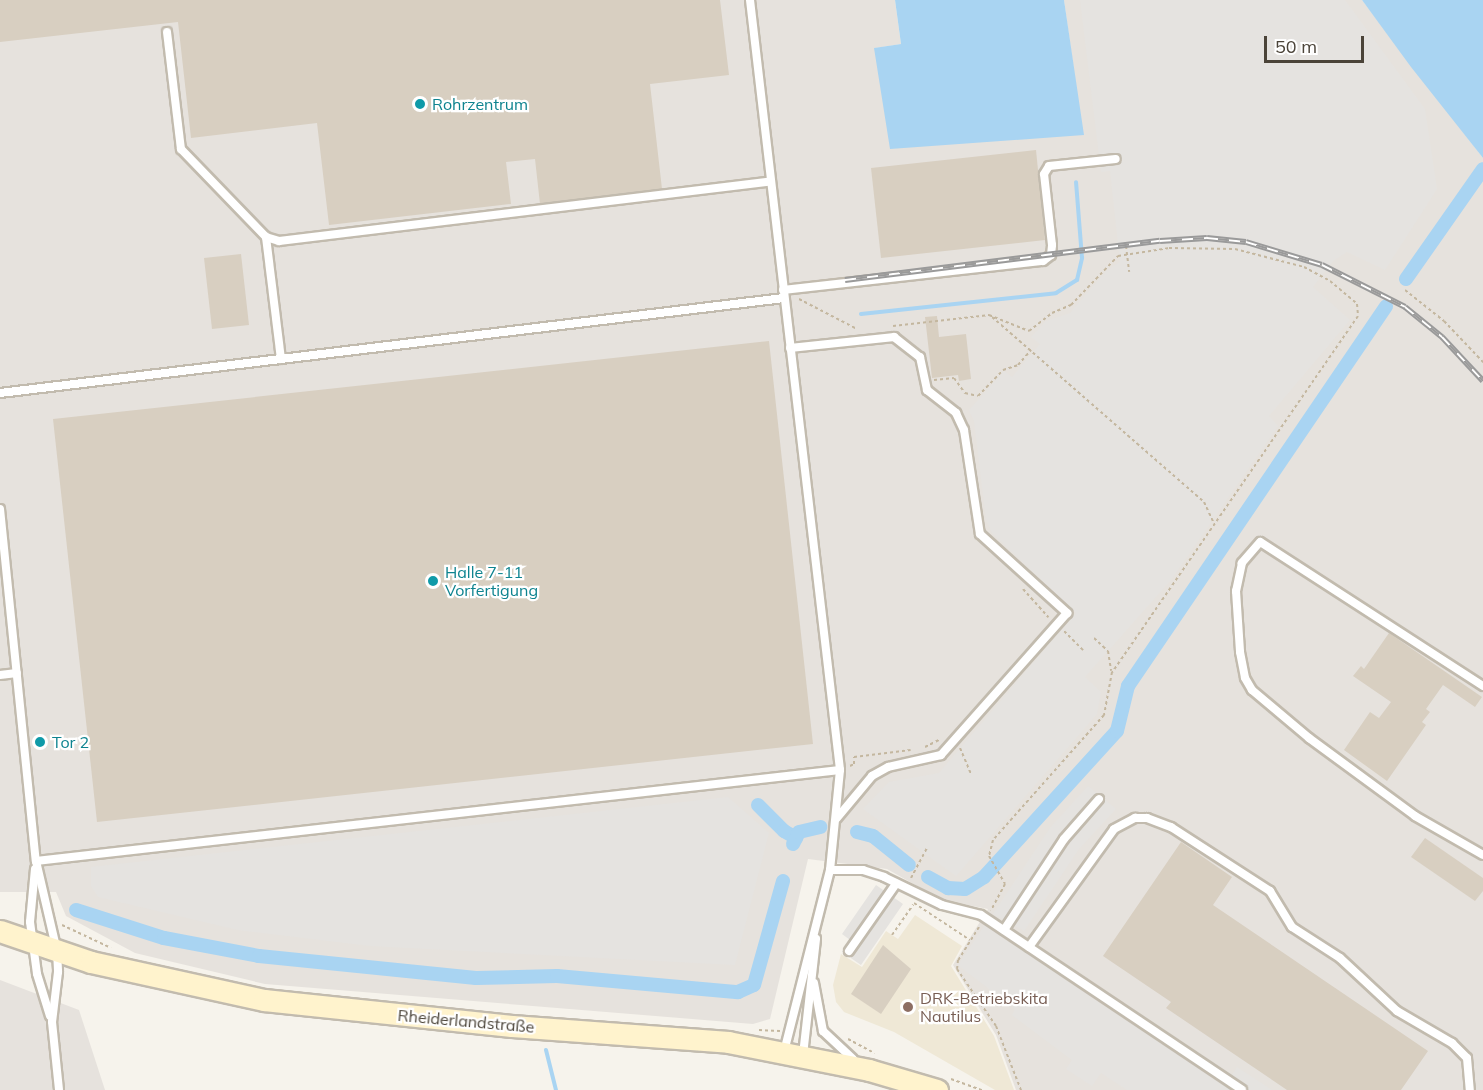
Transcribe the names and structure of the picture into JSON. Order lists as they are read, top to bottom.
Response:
{
  "streets": {
    "main road": ["Rheiderlandstraße"]
  },
  "places": [
    "Rohrzentrum",
    "Halle 7-11 Vorfertigung",
    "Tor 2",
    "DRK-Betriebskita Nautilus"
  ],
  "scale_bar": "50 m"
}
